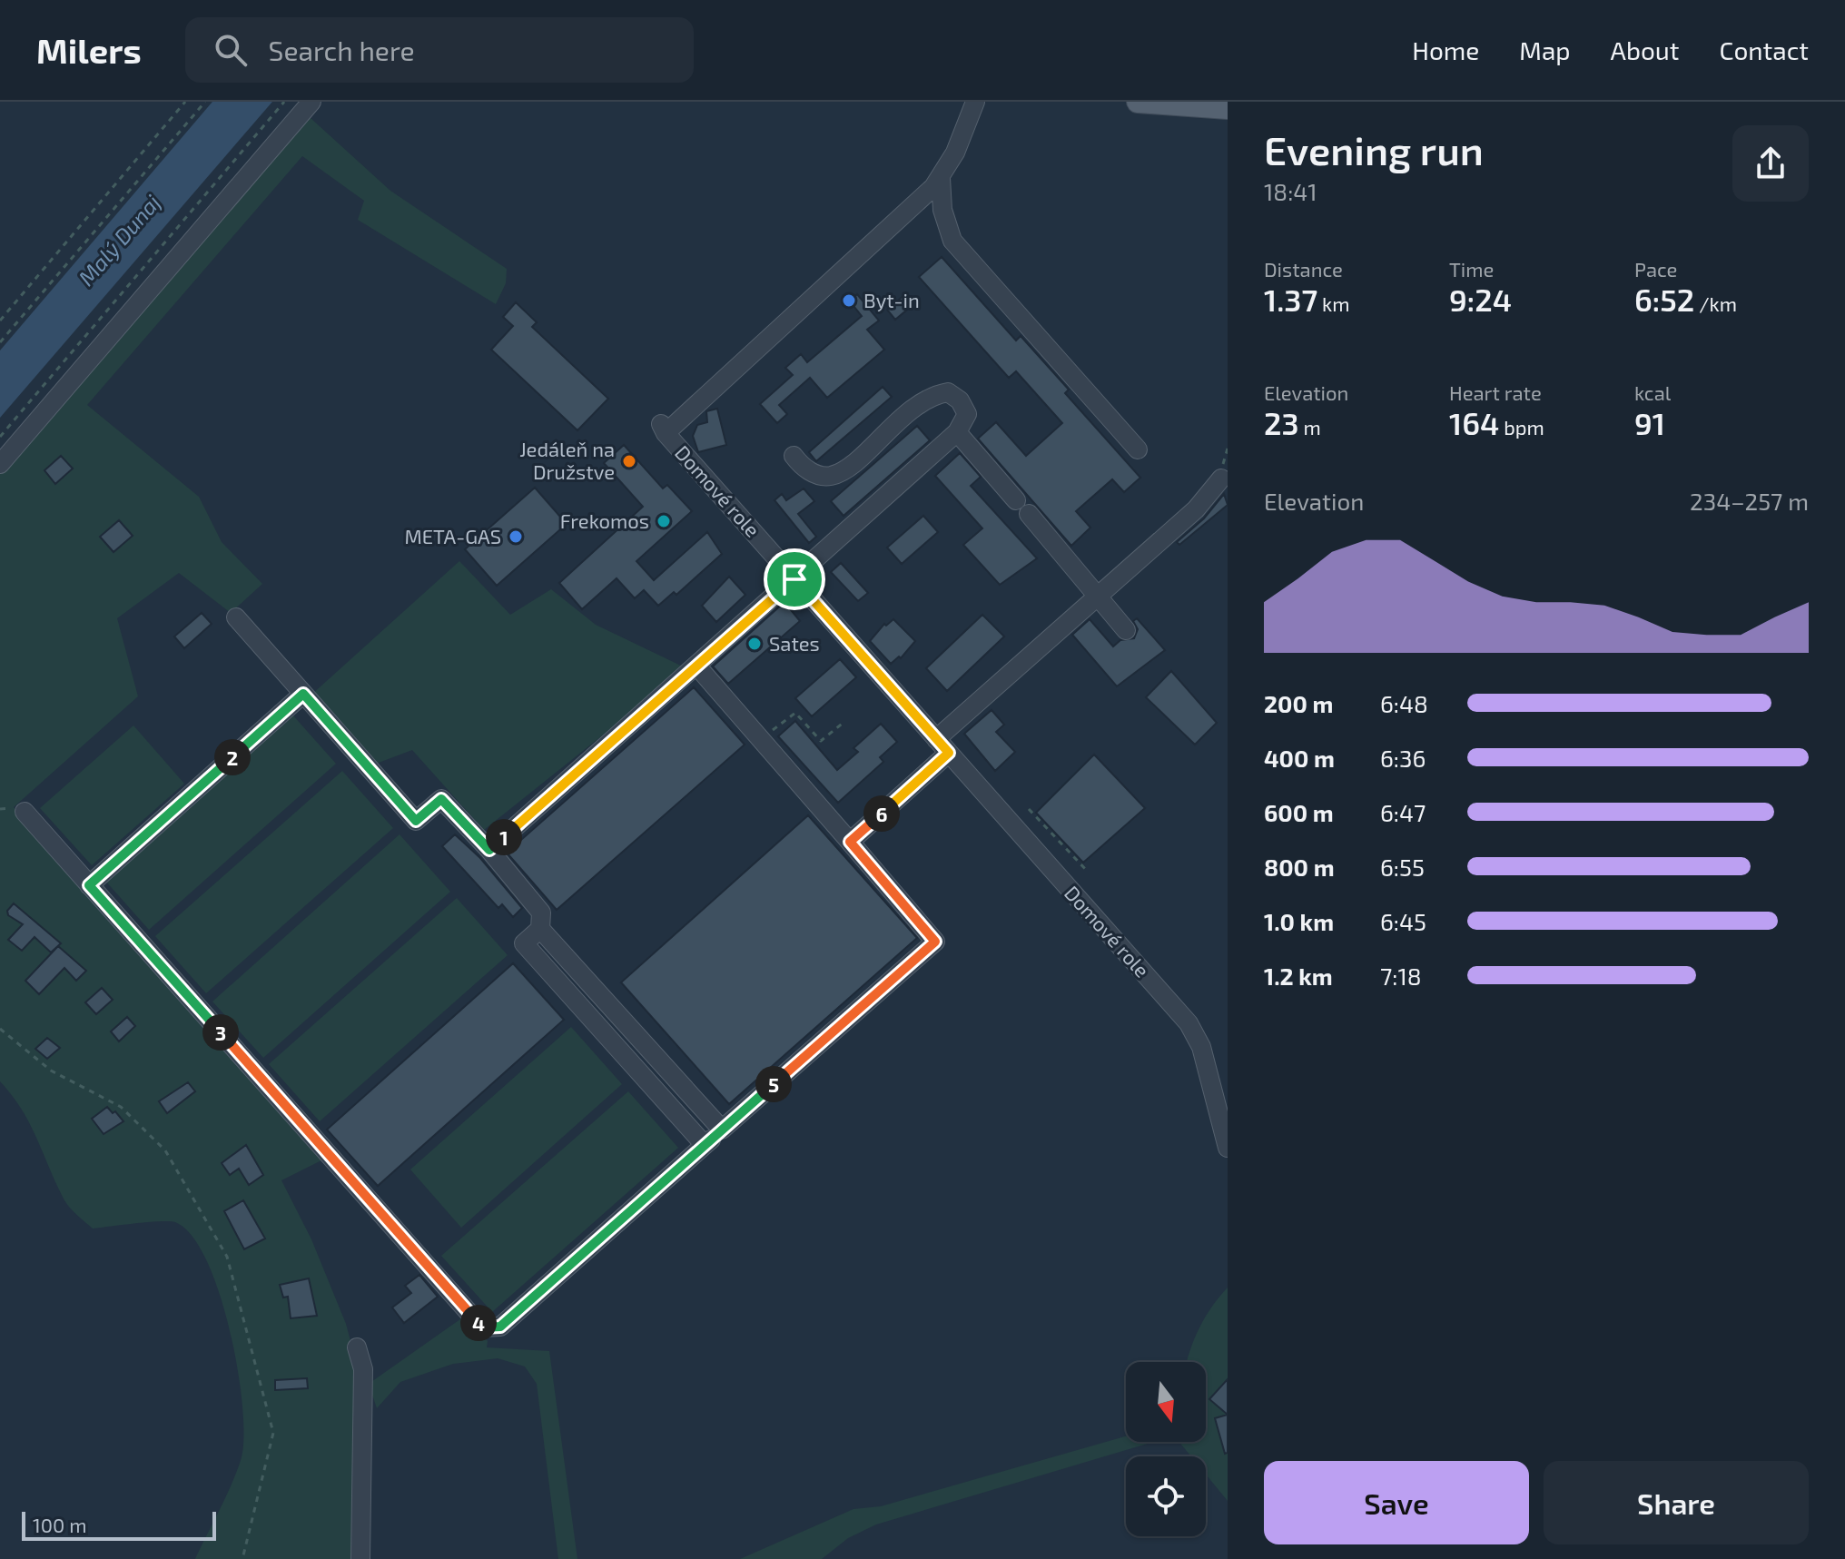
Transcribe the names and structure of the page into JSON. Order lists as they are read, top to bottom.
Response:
{
  "streets": {
    "street": ["Domové role"]
  },
  "water": ["Malý Dunaj"],
  "places": [
    "Byt-in",
    "Jedáleň na Družstve",
    "Frekomos",
    "META-GAS",
    "Sates"
  ],
  "scale_bar": "100 m",
  "north": "bottom",
  "page": {
    "header": "Milers",
    "search": "Search here",
    "nav": [
      "Home",
      "Map",
      "About",
      "Contact"
    ],
    "heading": ["Evening run", "18:41"],
    "stats": [
      ["Distance", "1.37 km"],
      ["Time", "9:24"],
      ["Pace", "6:52 /km"],
      ["Elevation", "23 m"],
      ["Heart rate", "164 bpm"],
      ["kcal", "91"]
    ],
    "chart": ["Elevation", "234–257 m"],
    "list": [
      {
        "name": "200 m",
        "note": "6:48"
      },
      {
        "name": "400 m",
        "note": "6:36"
      },
      {
        "name": "600 m",
        "note": "6:47"
      },
      {
        "name": "800 m",
        "note": "6:55"
      },
      {
        "name": "1.0 km",
        "note": "6:45"
      },
      {
        "name": "1.2 km",
        "note": "7:18"
      }
    ],
    "pins": [
      "2",
      "6",
      "1",
      "3",
      "5",
      "4"
    ],
    "buttons": ["Save", "Share"],
    "scale": "100 m"
  }
}
